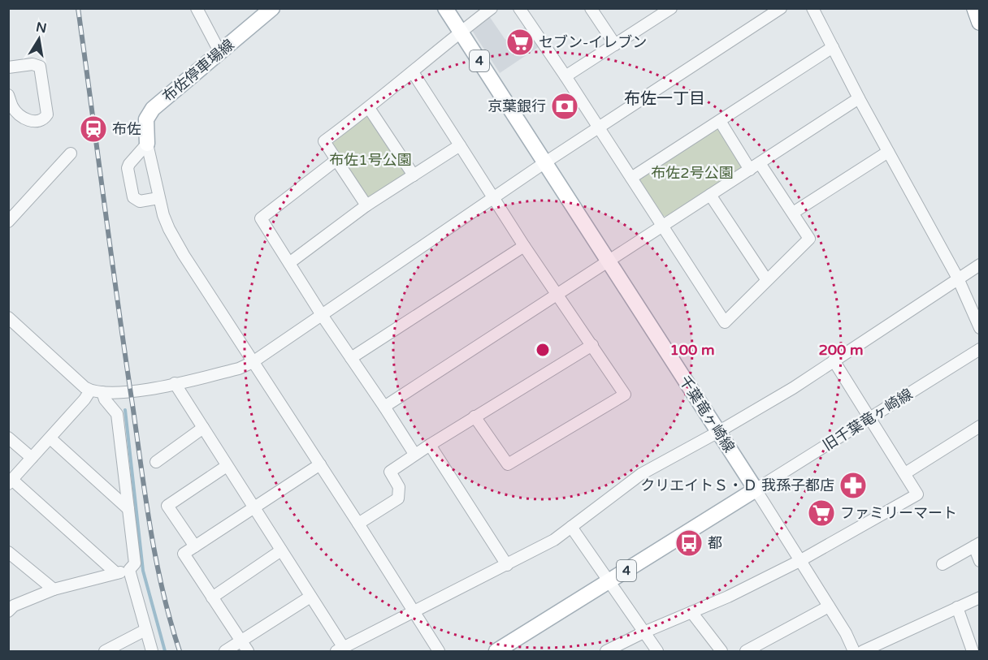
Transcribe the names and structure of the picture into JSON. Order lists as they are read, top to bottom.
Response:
{
  "streets": {
    "main road": ["4", "布佐停車場線", "千葉竜ヶ崎線"],
    "street": ["旧千葉竜ヶ崎線"]
  },
  "crossings": [
    ["4", "千葉竜ヶ崎線"],
    ["4", "旧千葉竜ヶ崎線"],
    ["千葉竜ヶ崎線", "旧千葉竜ヶ崎線"]
  ],
  "districts": ["布佐一丁目"],
  "parks": ["布佐1号公園", "布佐2号公園"],
  "places": {
    "supermarket": ["セブン-イレブン", "ファミリーマート"],
    "bank": ["京葉銀行"],
    "station": ["布佐"],
    "pharmacy": ["クリエイトＳ・Ｄ 我孫子都店"],
    "bus stop": ["都"]
  },
  "north": "top",
  "rings": ["100 m", "200 m"]
}
